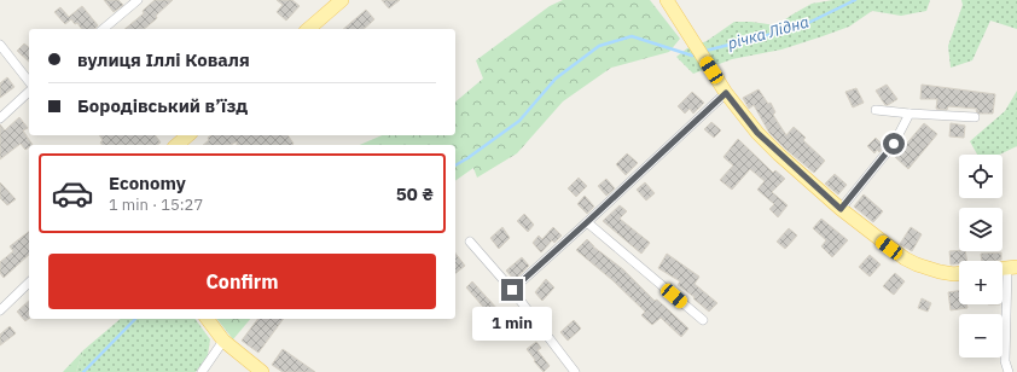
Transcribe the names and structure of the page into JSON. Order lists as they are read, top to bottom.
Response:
{
  "water": ["річка Лідна"],
  "page": {
    "banner": ["вулиця Іллі Коваля", "Бородівський в’їзд"],
    "list": [
      {
        "name": "Economy",
        "note": "1 min · 15:27",
        "value": "50 ₴"
      }
    ],
    "map_buttons": ["+", "−"],
    "buttons": "Confirm",
    "bubble": "1 min"
  }
}
